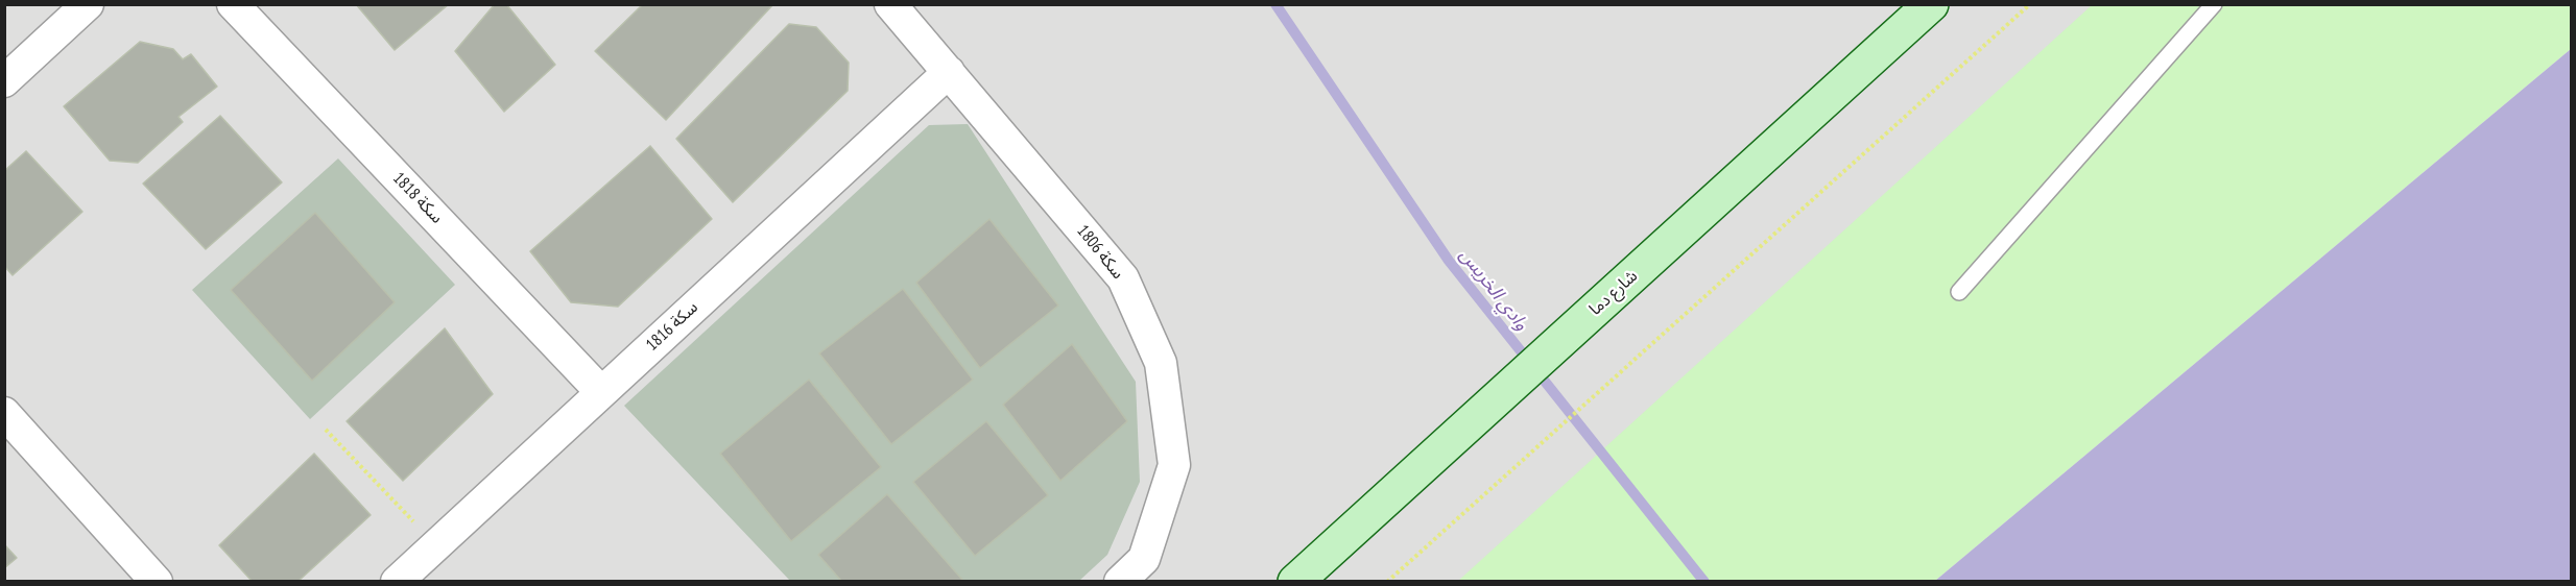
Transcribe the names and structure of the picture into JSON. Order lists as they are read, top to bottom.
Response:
{
  "streets": {
    "main road": ["شارع دما"],
    "street": ["سكة 1818", "سكة 1806", "سكة 1816"]
  },
  "crossings": [
    ["سكة 1818", "سكة 1816"],
    ["سكة 1806", "سكة 1816"]
  ],
  "water": ["وادي الخريس"]
}
